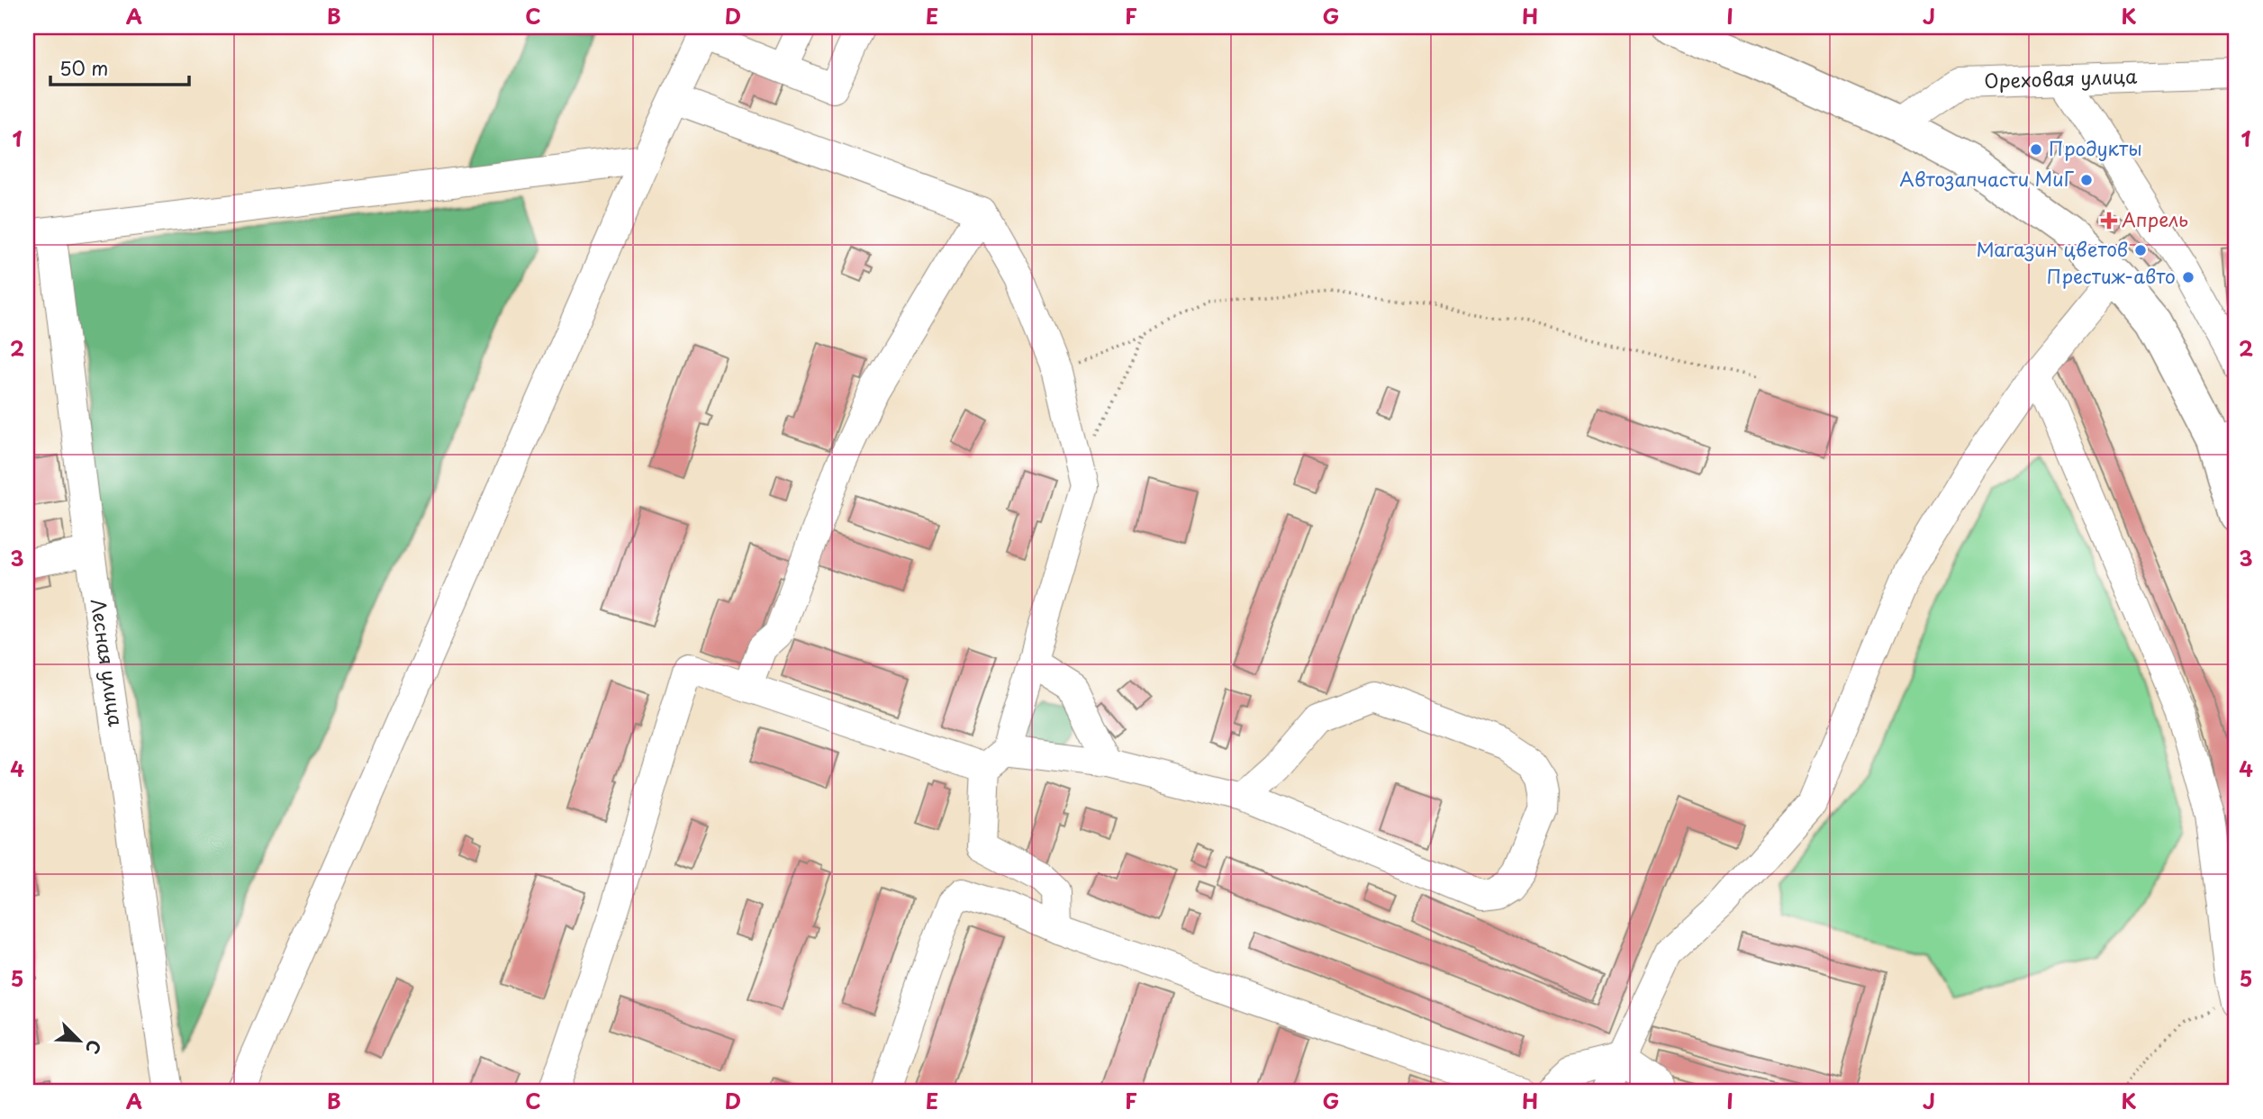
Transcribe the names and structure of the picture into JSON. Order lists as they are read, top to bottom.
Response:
{
  "streets": {
    "street": ["Ореховая улица", "Лесная улица"]
  },
  "places": {
    "other": [
      "Продукты",
      "Автозапчасти МиГ",
      "Магазин цветов",
      "Престиж-авто"
    ],
    "health": ["Апрель"]
  },
  "scale_bar": "50 m",
  "north": "bottom right",
  "grid": {
    "columns": [
      "A",
      "B",
      "C",
      "D",
      "E",
      "F",
      "G",
      "H",
      "I",
      "J",
      "K"
    ],
    "rows": [
      "1",
      "2",
      "3",
      "4",
      "5"
    ]
  }
}
